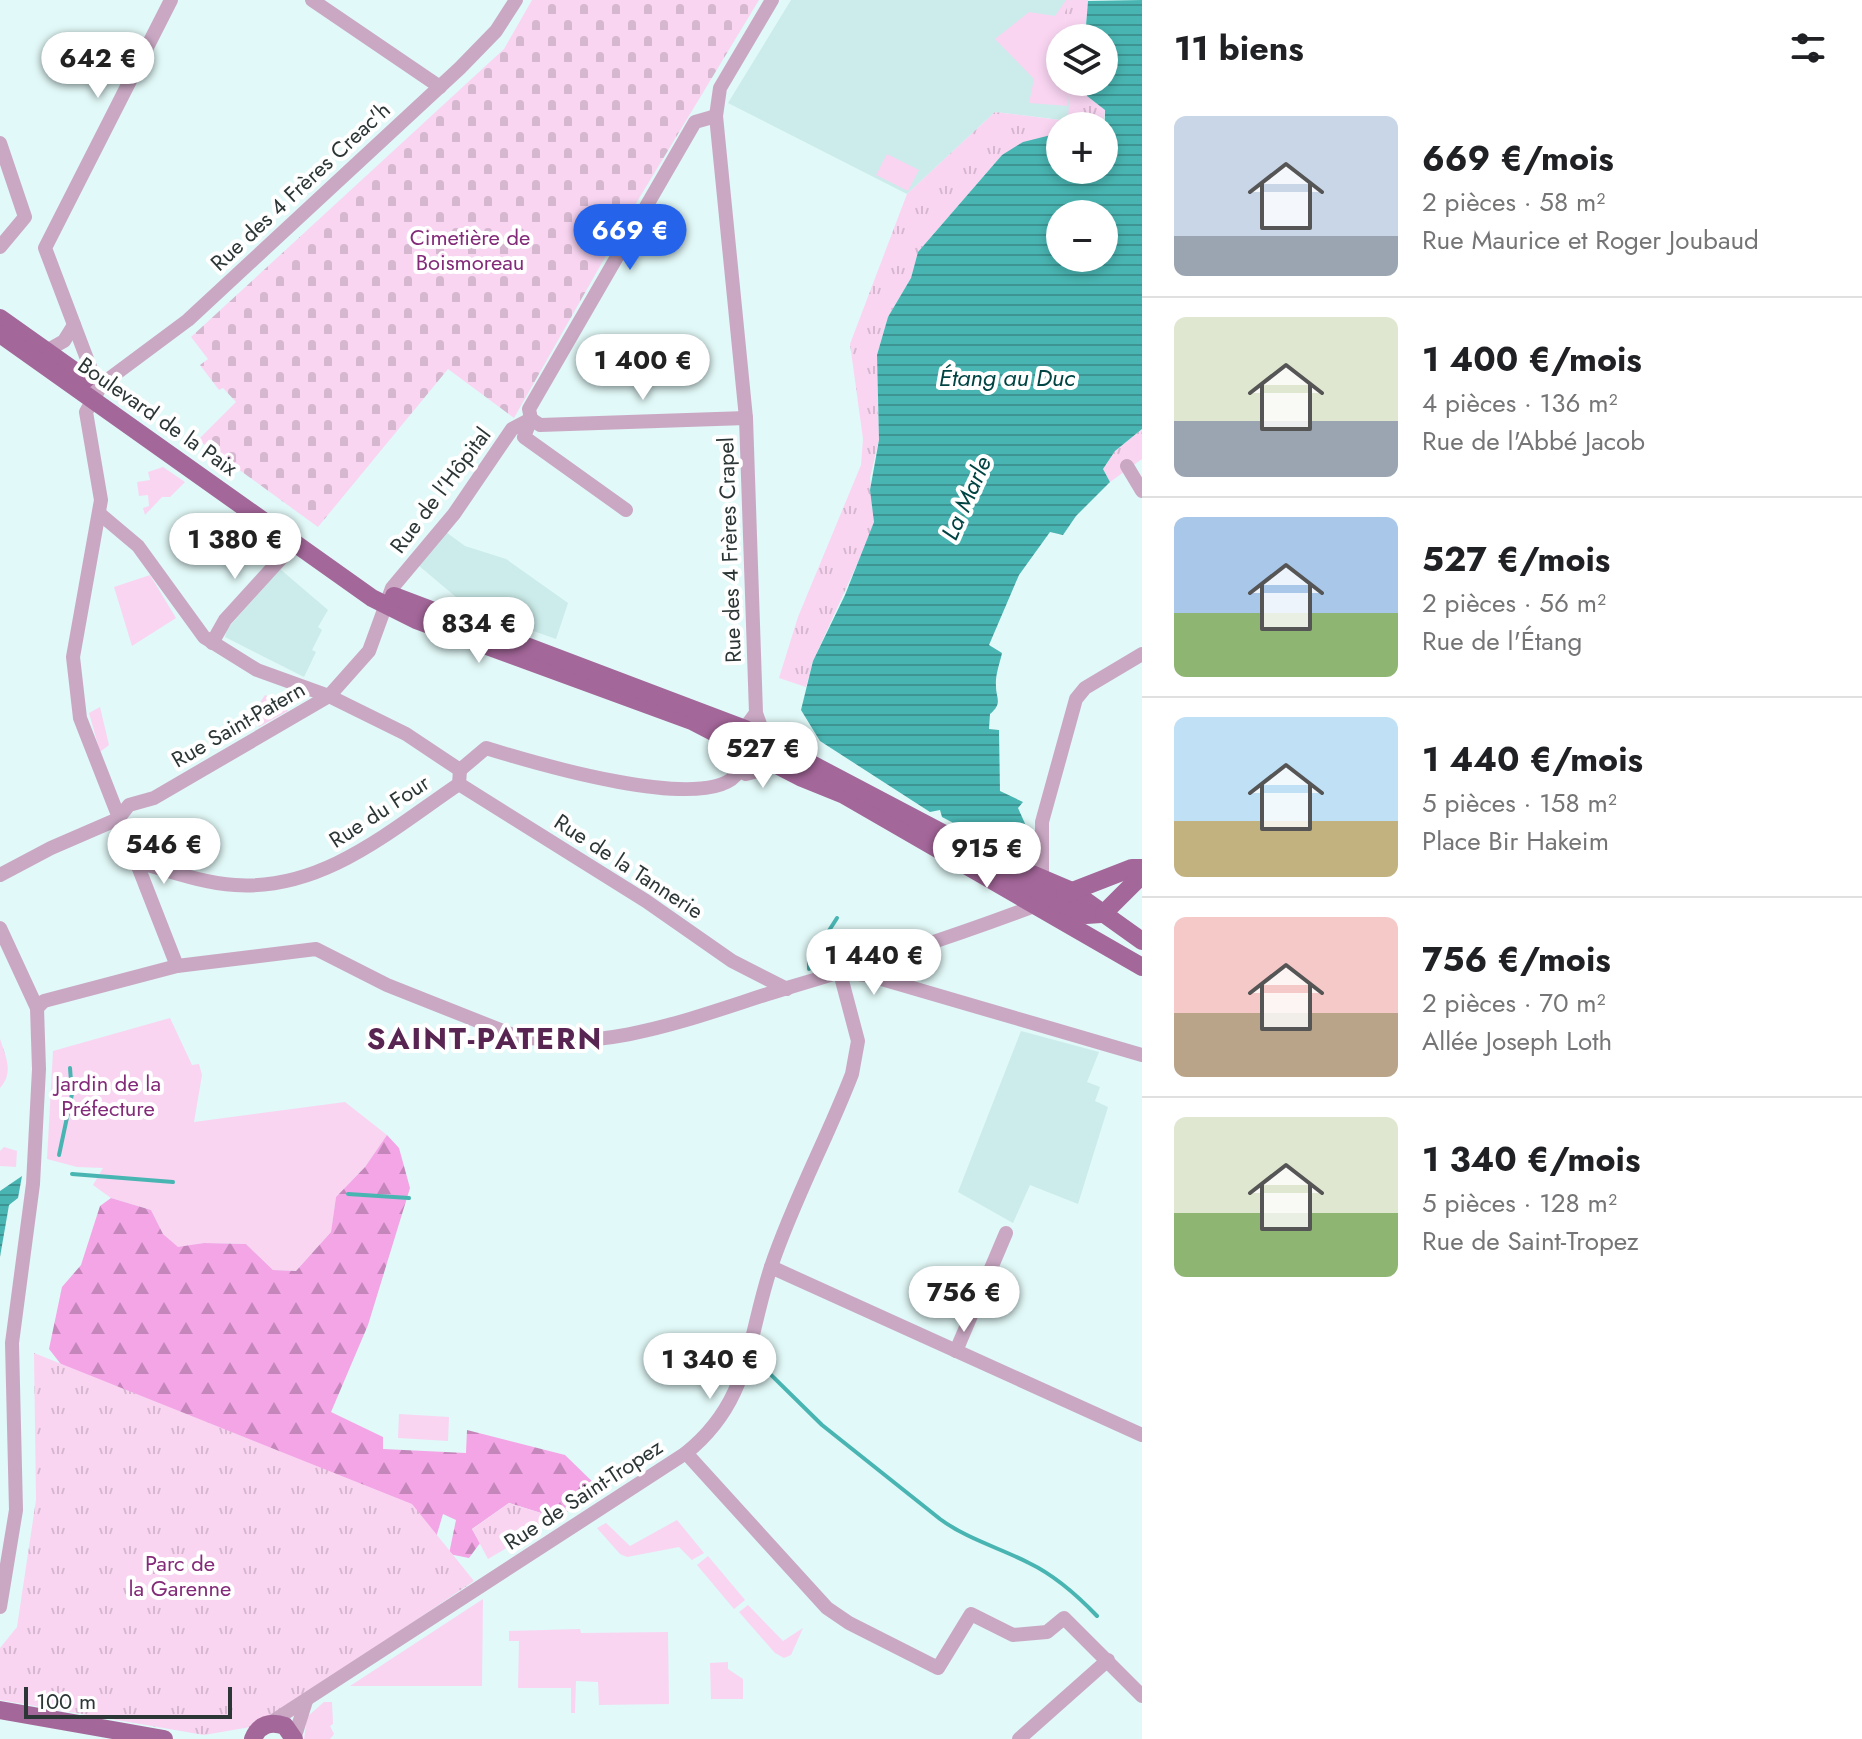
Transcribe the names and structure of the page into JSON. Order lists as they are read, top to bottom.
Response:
{
  "streets": {
    "main road": ["Boulevard de la Paix"],
    "street": [
      "Rue des 4 Frères Creac'h",
      "Rue de l'Hôpital",
      "Rue des 4 Frères Crapel",
      "Rue Saint-Patern",
      "Rue du Four",
      "Rue de la Tannerie",
      "Rue de Saint-Tropez"
    ]
  },
  "crossings": [
    ["Rue des 4 Frères Creac'h", "Boulevard de la Paix"],
    ["Boulevard de la Paix", "Rue de l'Hôpital"],
    ["Boulevard de la Paix", "Rue des 4 Frères Crapel"],
    ["Boulevard de la Paix", "Rue Saint-Patern"],
    ["Rue de l'Hôpital", "Rue Saint-Patern"],
    ["Rue des 4 Frères Crapel", "Rue du Four"],
    ["Rue Saint-Patern", "Rue de la Tannerie"],
    ["Rue du Four", "Rue de la Tannerie"]
  ],
  "districts": ["SAINT-PATERN"],
  "water": ["Étang au Duc", "La Marle"],
  "parks": ["Cimetière de Boismoreau", "Jardin de la Préfecture", "Parc de la Garenne"],
  "scale_bar": "100 m",
  "page": {
    "heading": "11 biens",
    "map_buttons": ["+", "−"],
    "price": [
      "642 €",
      "669 €",
      "1 400 €",
      "1 380 €",
      "834 €",
      "527 €",
      "546 €",
      "915 €",
      "1 440 €",
      "756 €",
      "1 340 €"
    ],
    "list": [
      {
        "name": "669 €/mois",
        "note": "2 pièces · 58 m² · Rue Maurice et Roger Joubaud"
      },
      {
        "name": "1 400 €/mois",
        "note": "4 pièces · 136 m² · Rue de l'Abbé Jacob"
      },
      {
        "name": "527 €/mois",
        "note": "2 pièces · 56 m² · Rue de l'Étang"
      },
      {
        "name": "1 440 €/mois",
        "note": "5 pièces · 158 m² · Place Bir Hakeim"
      },
      {
        "name": "756 €/mois",
        "note": "2 pièces · 70 m² · Allée Joseph Loth"
      },
      {
        "name": "1 340 €/mois",
        "note": "5 pièces · 128 m² · Rue de Saint-Tropez"
      }
    ],
    "scale": "100 m"
  }
}
